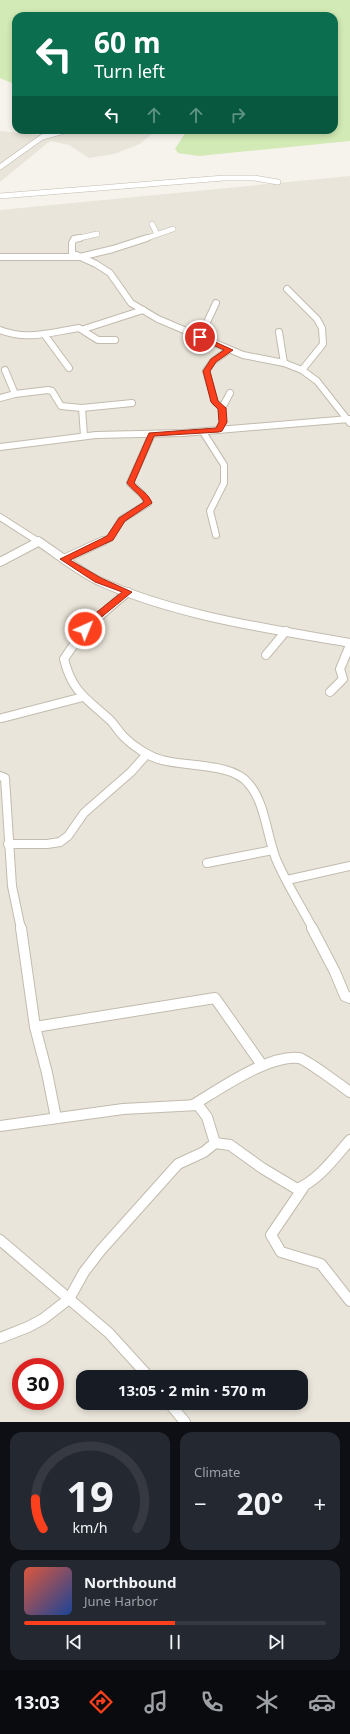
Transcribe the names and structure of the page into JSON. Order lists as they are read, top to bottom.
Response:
{
  "page": {
    "turn": ["60 m", "Turn left"],
    "limit": "30",
    "trip": "13:05 · 2 min · 570 m",
    "tile": "Climate",
    "heat": ["−", "20°", "+"],
    "song": ["Northbound", "June Harbor"],
    "tabs": "13:03",
    "gauge": ["19", "km/h"]
  }
}
